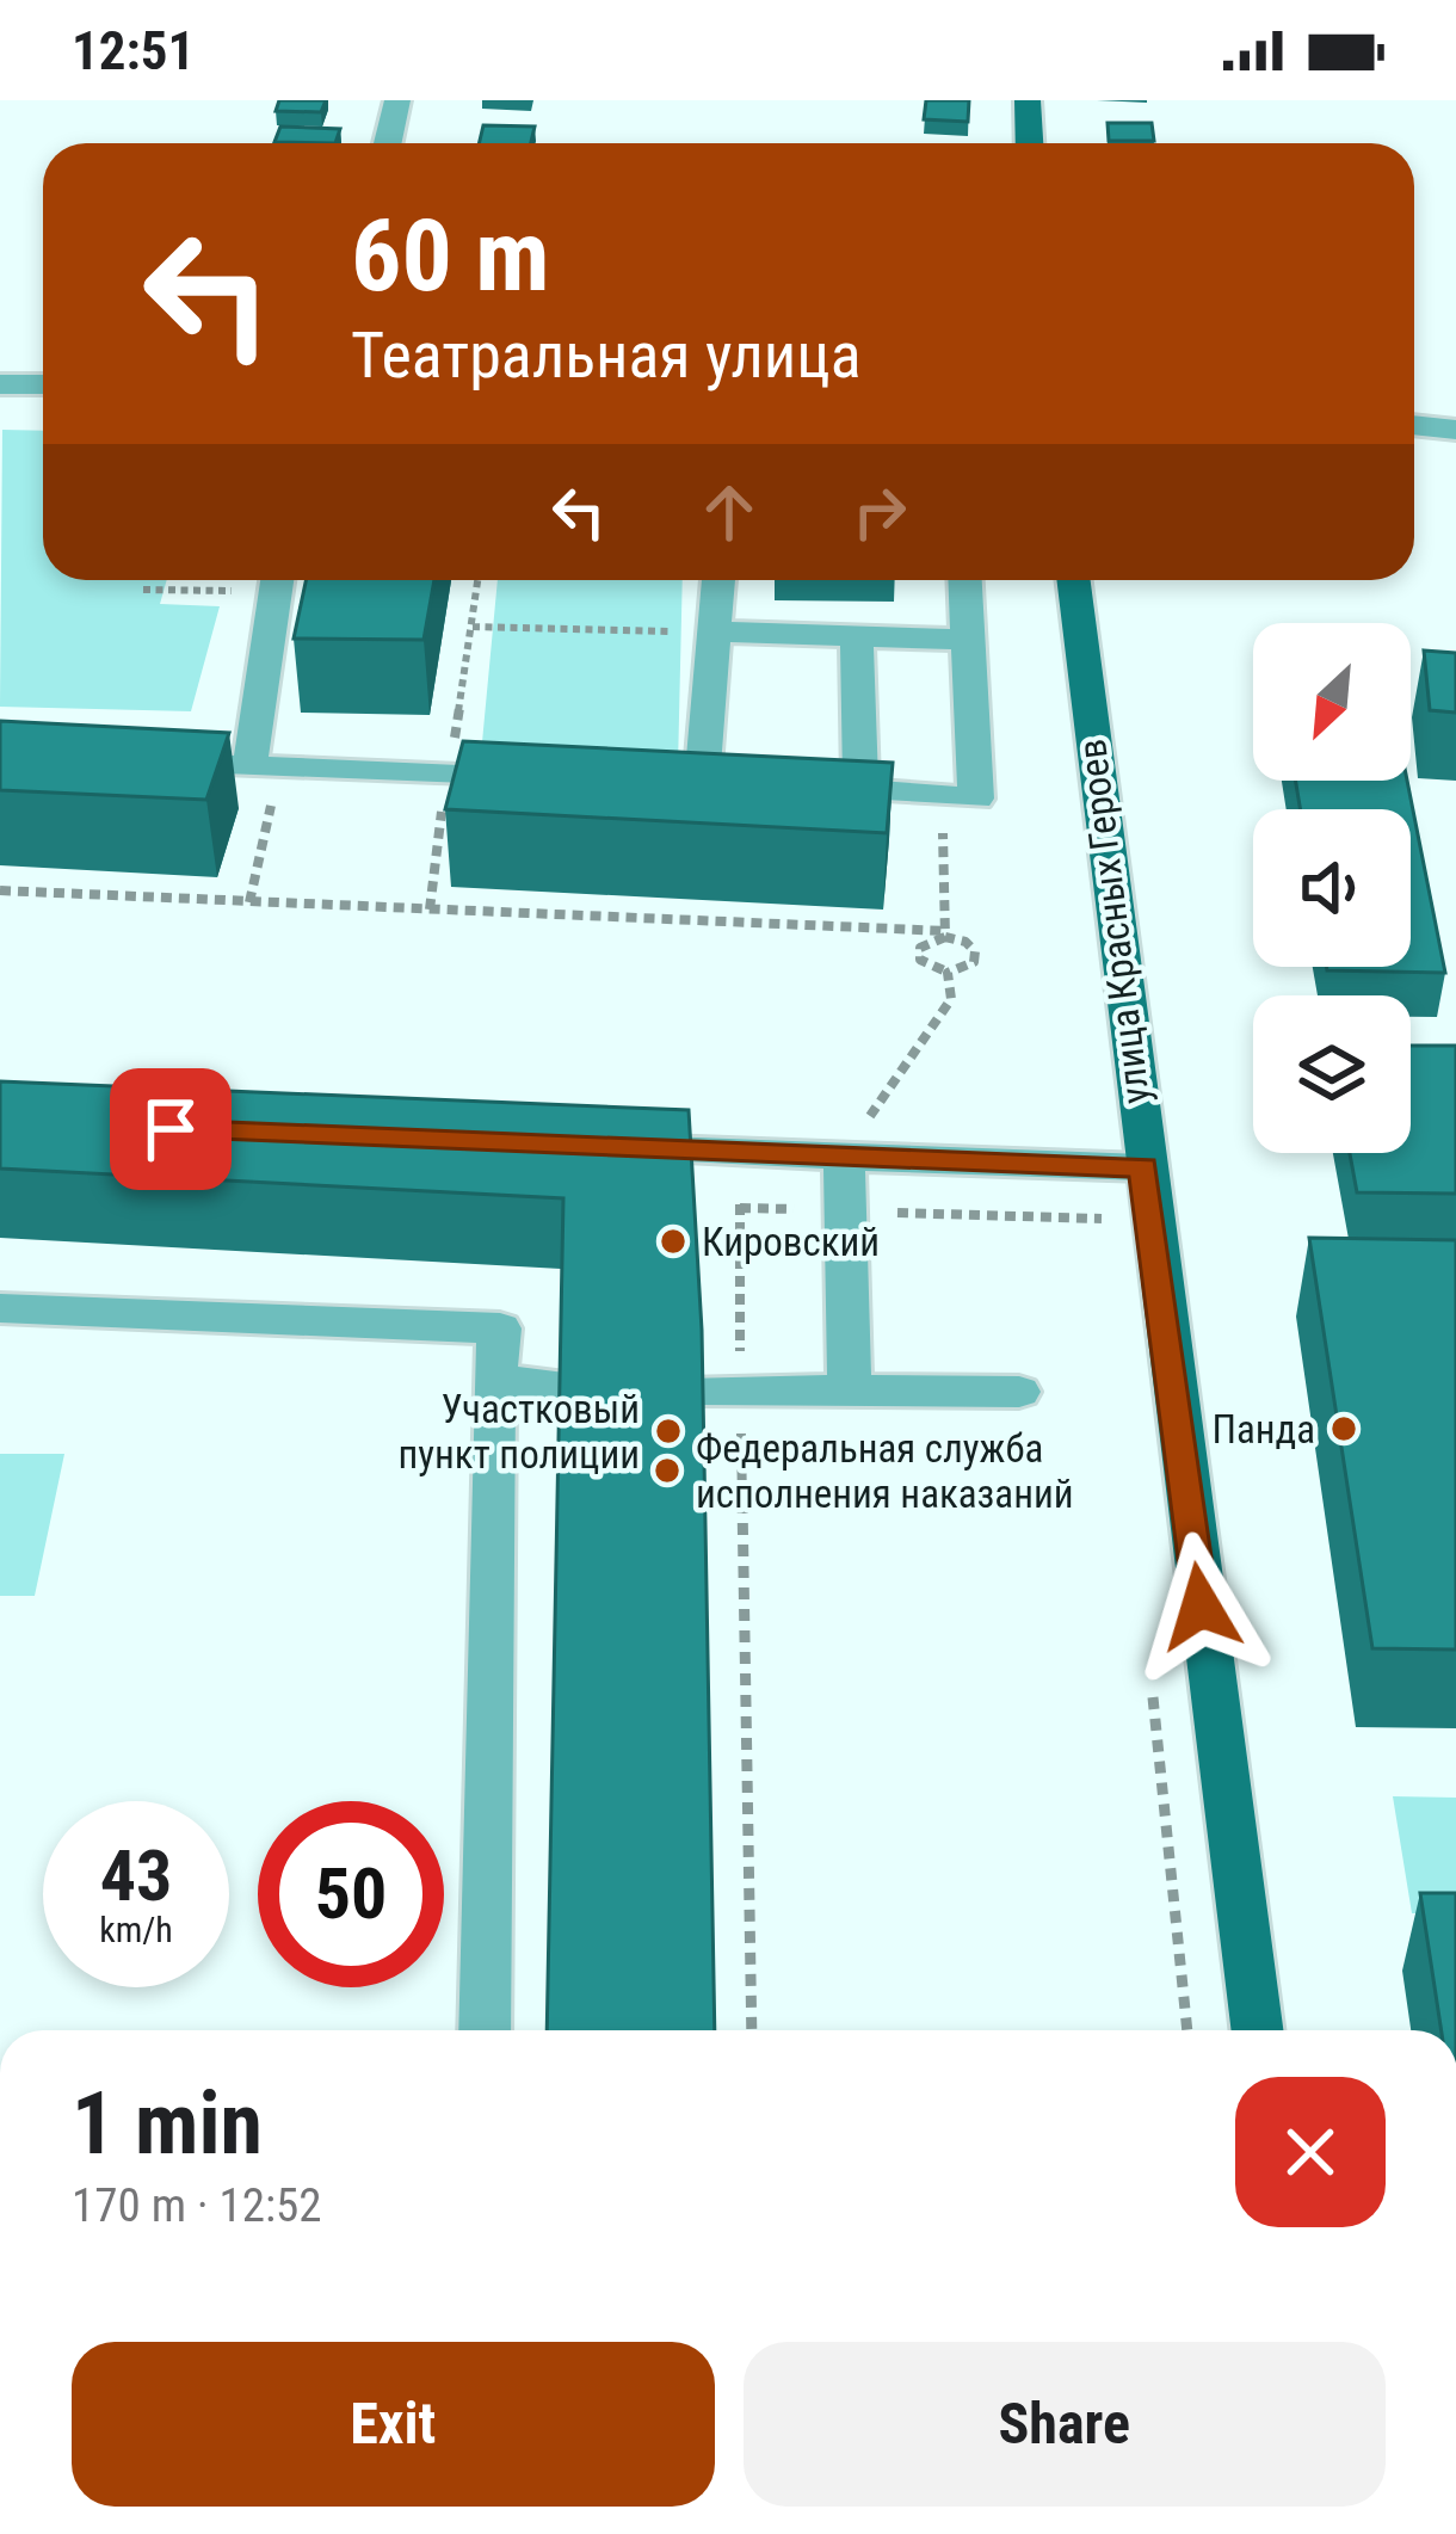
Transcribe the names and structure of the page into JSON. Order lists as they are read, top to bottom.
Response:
{
  "streets": {
    "main road": ["улица Красных Героев"]
  },
  "places": [
    "Кировский",
    "Панда",
    "Участковый пункт полиции",
    "Федеральная служба исполнения наказаний"
  ],
  "north": "bottom left",
  "page": {
    "status": "12:51",
    "turn": ["60 m", "Театральная улица"],
    "speed": "43 km/h",
    "limit": "50",
    "heading": ["1 min", "170 m · 12:52"],
    "buttons": ["Exit", "Share"]
  }
}
